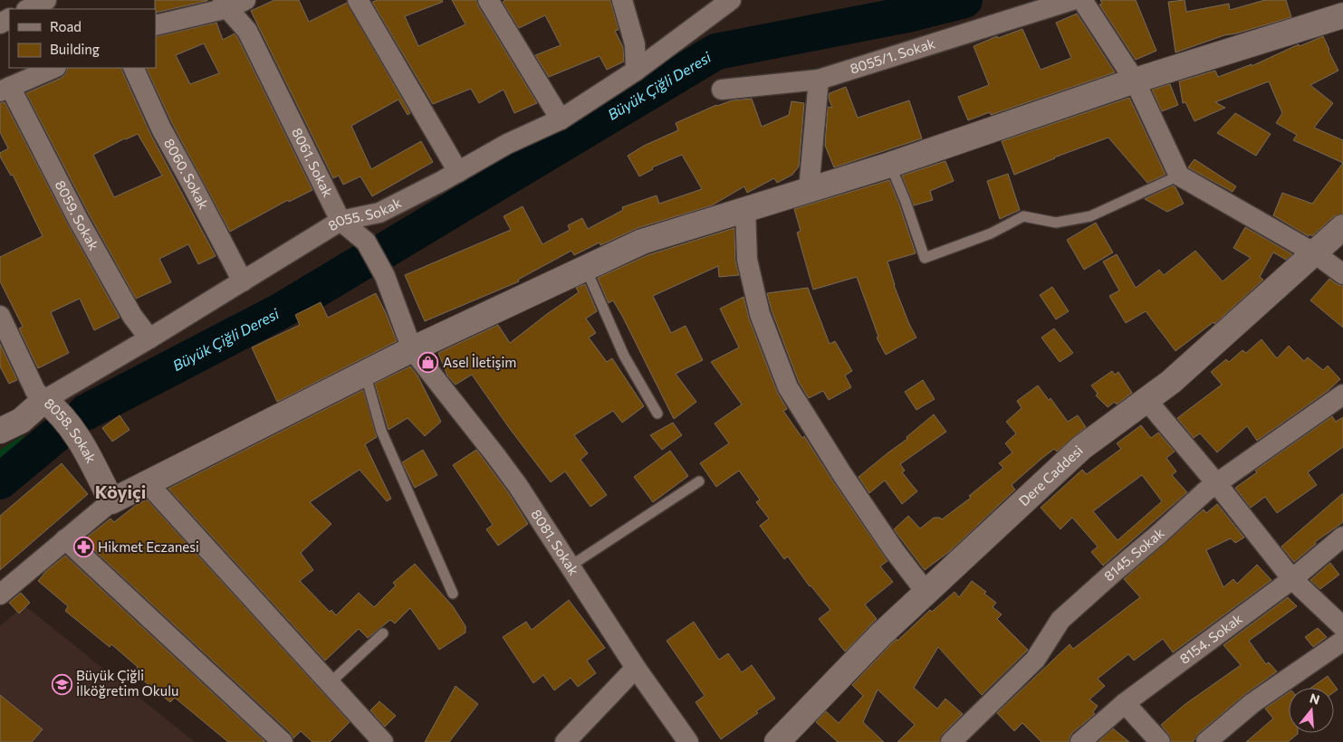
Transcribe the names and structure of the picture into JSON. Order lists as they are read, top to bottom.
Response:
{
  "streets": {
    "street": [
      "8055/1. Sokak",
      "8061. Sokak",
      "8060. Sokak",
      "8055. Sokak",
      "8059. Sokak",
      "8058. Sokak",
      "Dere Caddesi",
      "8081. Sokak",
      "8145. Sokak",
      "8154. Sokak"
    ]
  },
  "crossings": [
    ["8061. Sokak", "8055. Sokak"],
    ["8061. Sokak", "8081. Sokak"],
    ["8060. Sokak", "8055. Sokak"],
    ["8055. Sokak", "8059. Sokak"],
    ["8055. Sokak", "8058. Sokak"]
  ],
  "districts": ["Köyiçi"],
  "water": ["Büyük Çiğli Deresi"],
  "places": {
    "shop": ["Asel İletişim"],
    "pharmacy": ["Hikmet Eczanesi"],
    "school or university": ["Büyük Çiğli İlköğretim Okulu"]
  },
  "legend": ["Road", "Building"],
  "north": "top"
}
